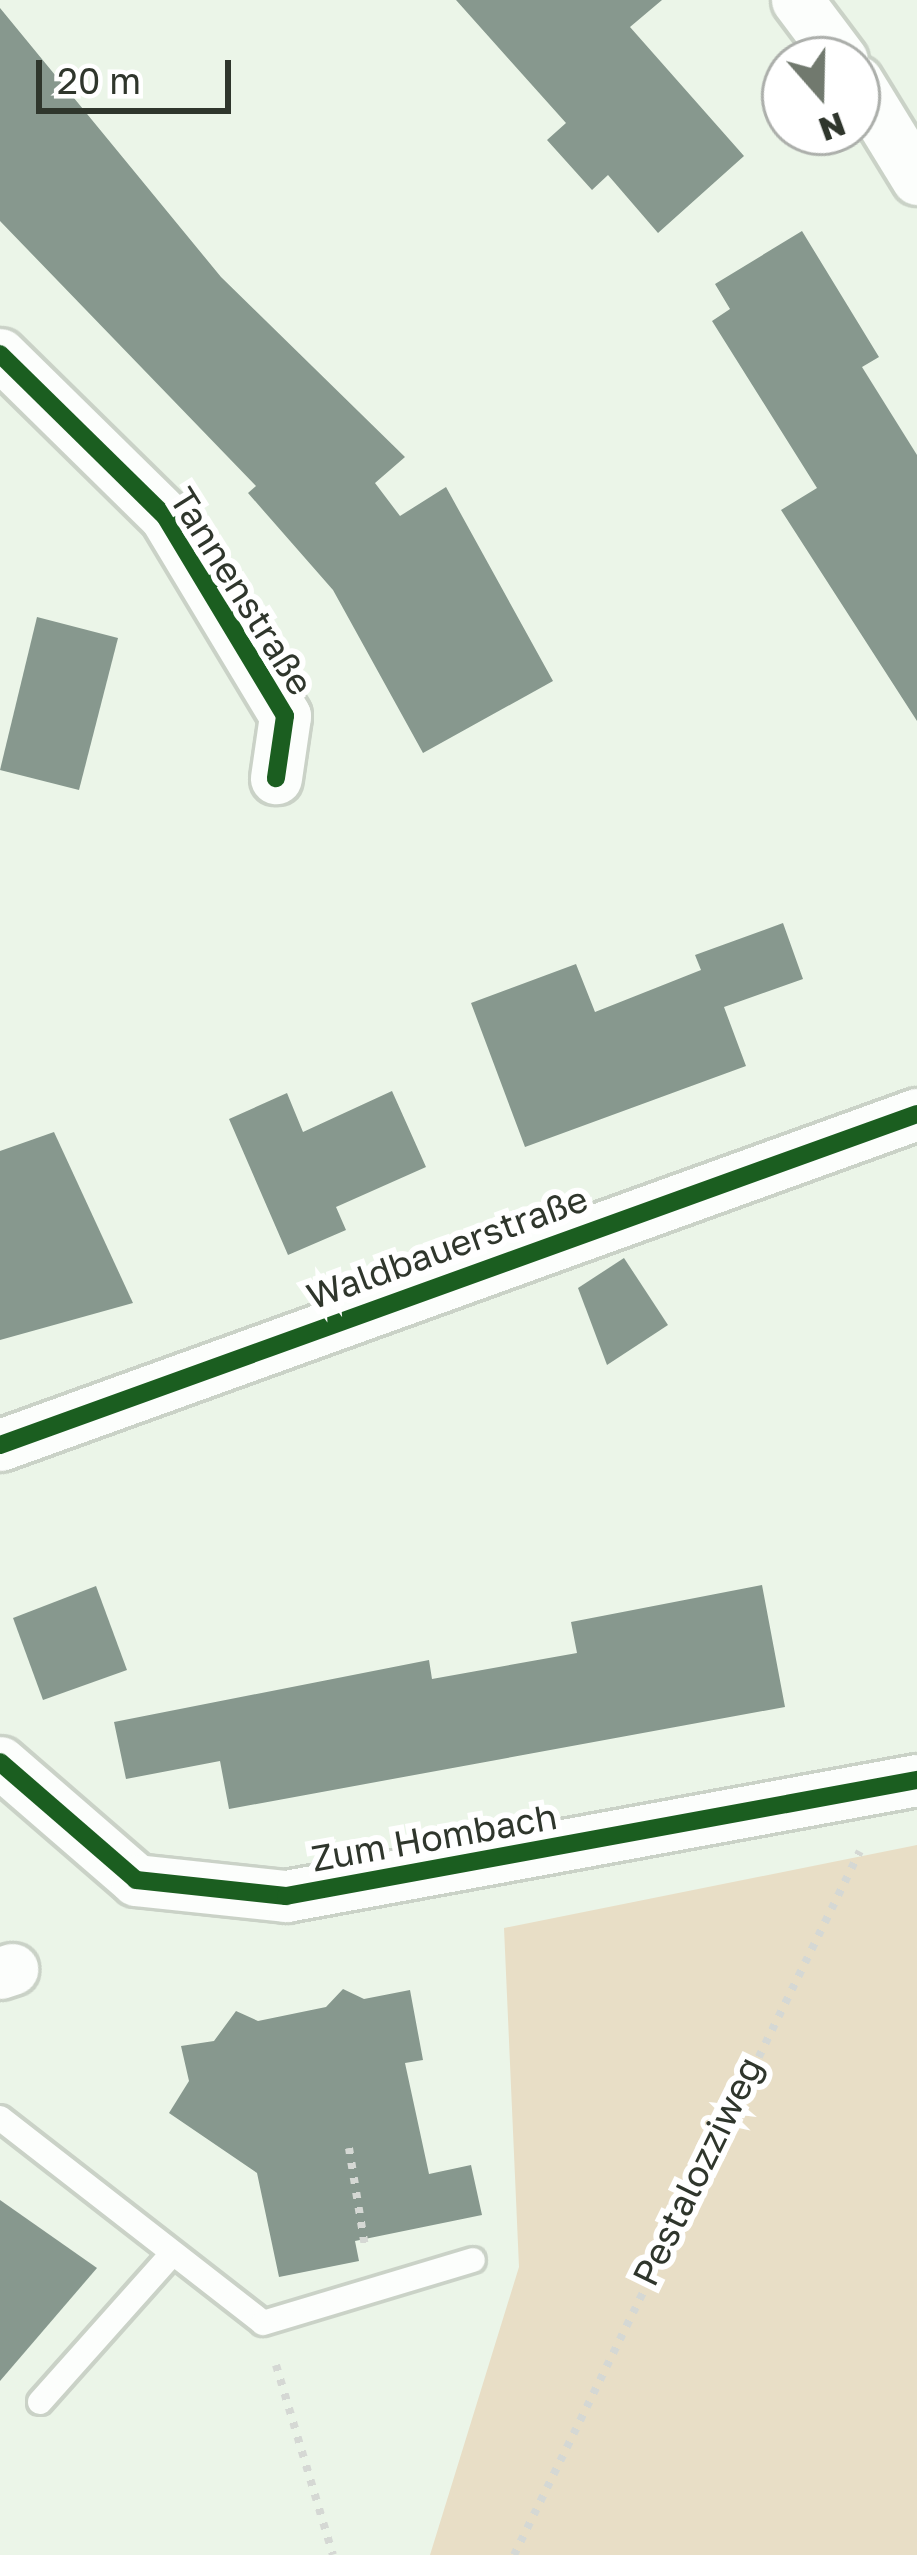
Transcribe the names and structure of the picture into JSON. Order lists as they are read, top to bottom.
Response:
{
  "streets": {
    "street": ["Tannenstraße", "Waldbauerstraße", "Zum Hombach"],
    "path": ["Pestalozziweg"]
  },
  "crossings": [
    ["Zum Hombach", "Pestalozziweg"]
  ],
  "scale_bar": "20 m",
  "north": "bottom"
}
